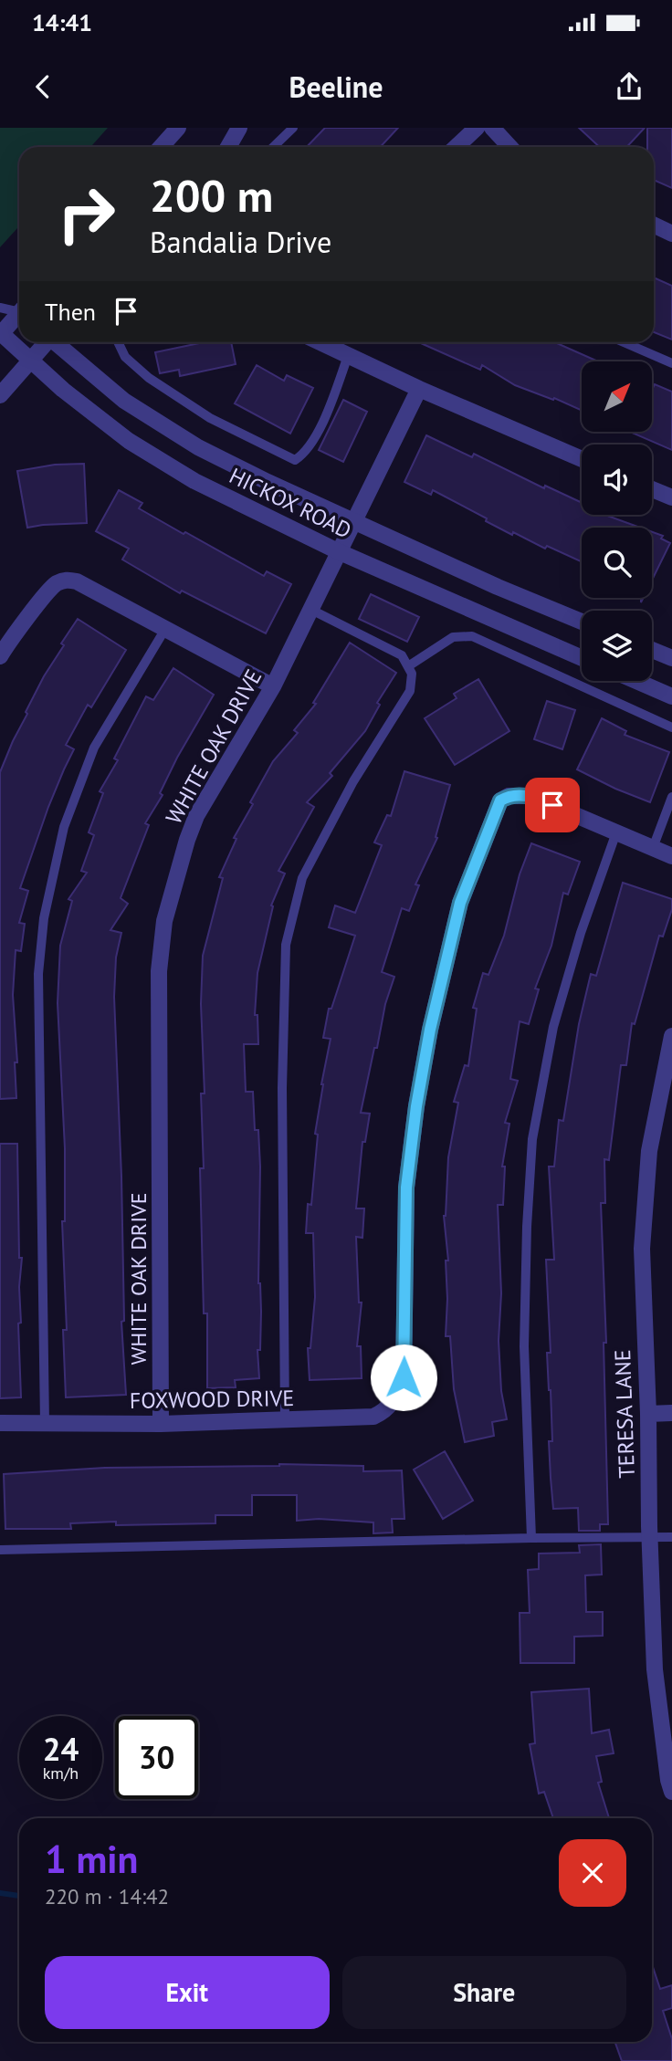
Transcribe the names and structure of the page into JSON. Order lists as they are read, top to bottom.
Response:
{
  "streets": {
    "street": [
      "HICKOX ROAD",
      "WHITE OAK DRIVE",
      "FOXWOOD DRIVE",
      "TERESA LANE"
    ]
  },
  "crossings": [
    ["HICKOX ROAD", "WHITE OAK DRIVE"],
    ["WHITE OAK DRIVE", "FOXWOOD DRIVE"]
  ],
  "north": "top right",
  "page": {
    "status": "14:41",
    "header": "Beeline",
    "turn": ["200 m", "Bandalia Drive"],
    "then": "Then",
    "speed": "24 km/h",
    "limit": "30",
    "heading": ["1 min", "220 m · 14:42"],
    "buttons": ["Exit", "Share"]
  }
}
